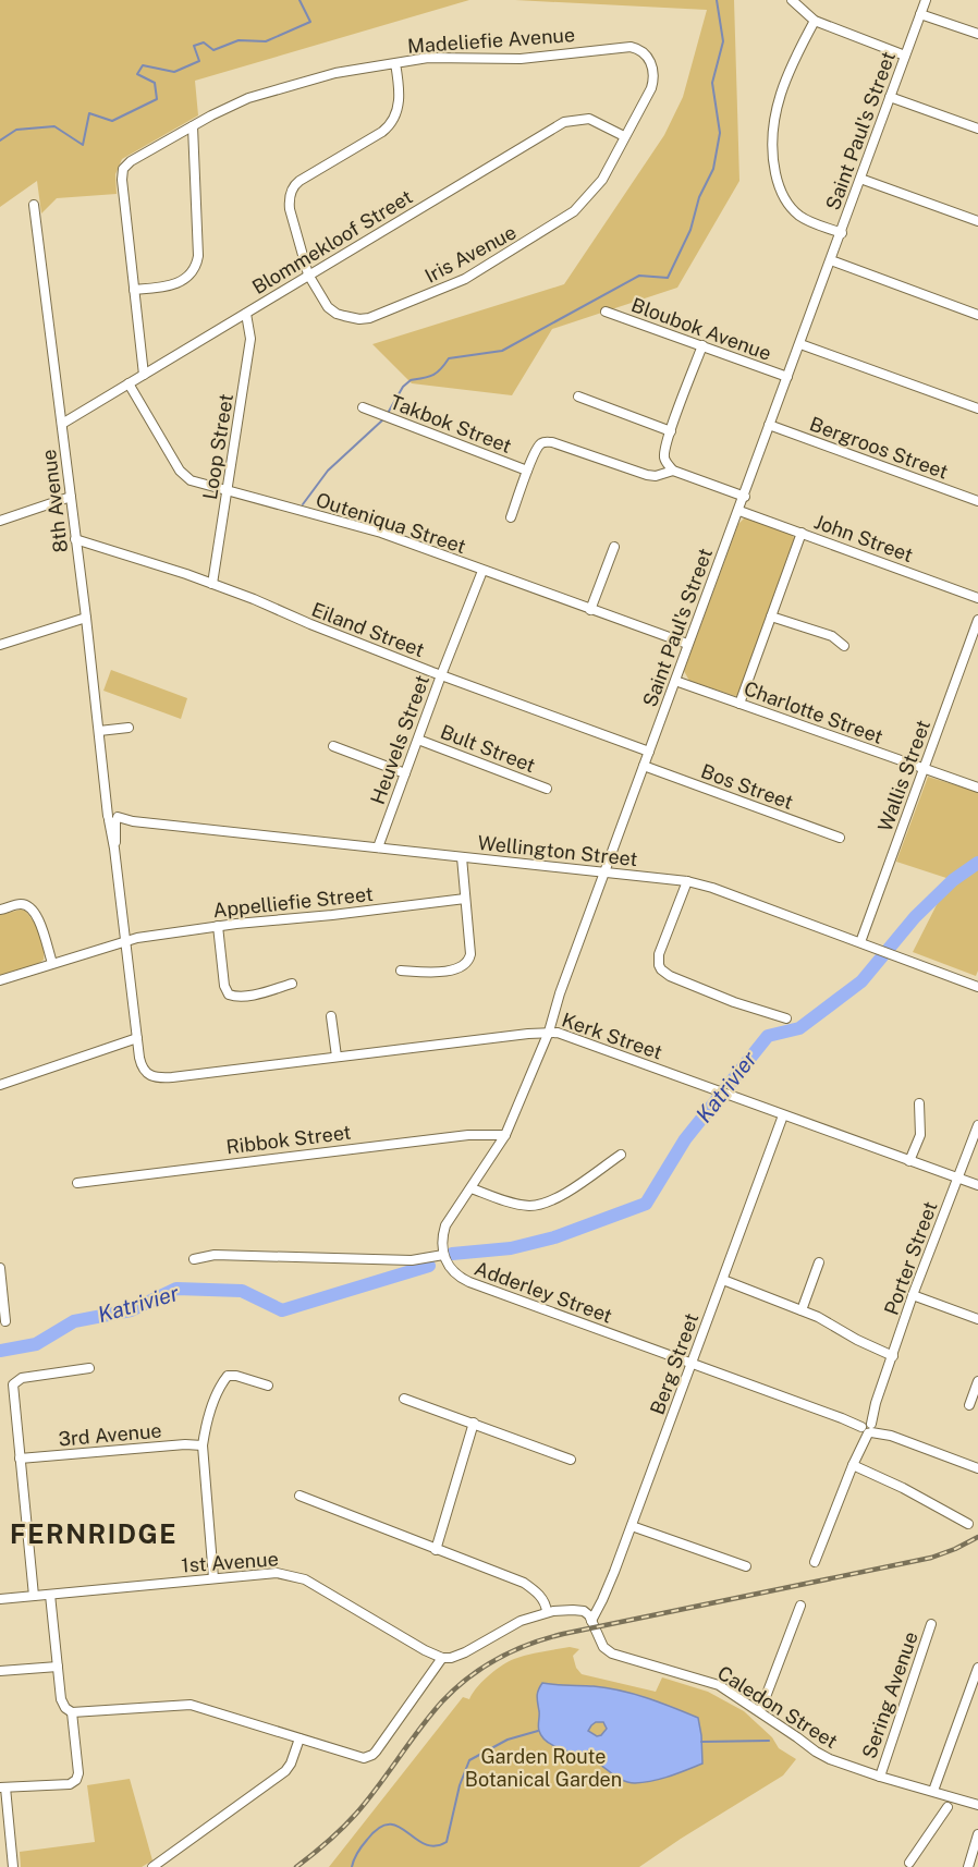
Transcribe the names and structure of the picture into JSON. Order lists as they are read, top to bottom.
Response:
{
  "streets": {
    "street": [
      "Madeliefie Avenue",
      "Saint Paul's Street",
      "Blommekloof Street",
      "Iris Avenue",
      "Bloubok Avenue",
      "Takbok Street",
      "Loop Street",
      "Bergroos Street",
      "8th Avenue",
      "Outeniqua Street",
      "John Street",
      "Eiland Street",
      "Charlotte Street",
      "Heuvels Street",
      "Bult Street",
      "Wallis Street",
      "Bos Street",
      "Wellington Street",
      "Appelliefie Street",
      "Kerk Street",
      "Ribbok Street",
      "Porter Street",
      "Adderley Street",
      "Berg Street",
      "3rd Avenue",
      "1st Avenue",
      "Sering Avenue",
      "Caledon Street"
    ]
  },
  "crossings": [
    ["Madeliefie Avenue", "Blommekloof Street"],
    ["Madeliefie Avenue", "Iris Avenue"],
    ["Saint Paul's Street", "Bloubok Avenue"],
    ["Saint Paul's Street", "Bergroos Street"],
    ["Saint Paul's Street", "Outeniqua Street"],
    ["Saint Paul's Street", "John Street"],
    ["Saint Paul's Street", "Eiland Street"],
    ["Saint Paul's Street", "Charlotte Street"],
    ["Saint Paul's Street", "Bos Street"],
    ["Saint Paul's Street", "Wellington Street"],
    ["Saint Paul's Street", "Kerk Street"],
    ["Saint Paul's Street", "Ribbok Street"],
    ["Saint Paul's Street", "Adderley Street"],
    ["Blommekloof Street", "Iris Avenue"],
    ["Blommekloof Street", "Loop Street"],
    ["Blommekloof Street", "8th Avenue"],
    ["Blommekloof Street", "Outeniqua Street"],
    ["Loop Street", "Outeniqua Street"],
    ["Loop Street", "Eiland Street"],
    ["8th Avenue", "Eiland Street"],
    ["8th Avenue", "Wellington Street"],
    ["8th Avenue", "Appelliefie Street"],
    ["8th Avenue", "Kerk Street"],
    ["Outeniqua Street", "Heuvels Street"],
    ["Eiland Street", "Heuvels Street"],
    ["Charlotte Street", "Wallis Street"],
    ["Heuvels Street", "Bult Street"],
    ["Heuvels Street", "Wellington Street"],
    ["Wallis Street", "Wellington Street"],
    ["Kerk Street", "Porter Street"],
    ["Kerk Street", "Berg Street"],
    ["Porter Street", "Adderley Street"],
    ["Adderley Street", "Berg Street"],
    ["Berg Street", "Caledon Street"],
    ["Sering Avenue", "Caledon Street"]
  ],
  "districts": ["FERNRIDGE"],
  "water": ["Katrivier"],
  "parks": ["Garden Route Botanical Garden"]
}
